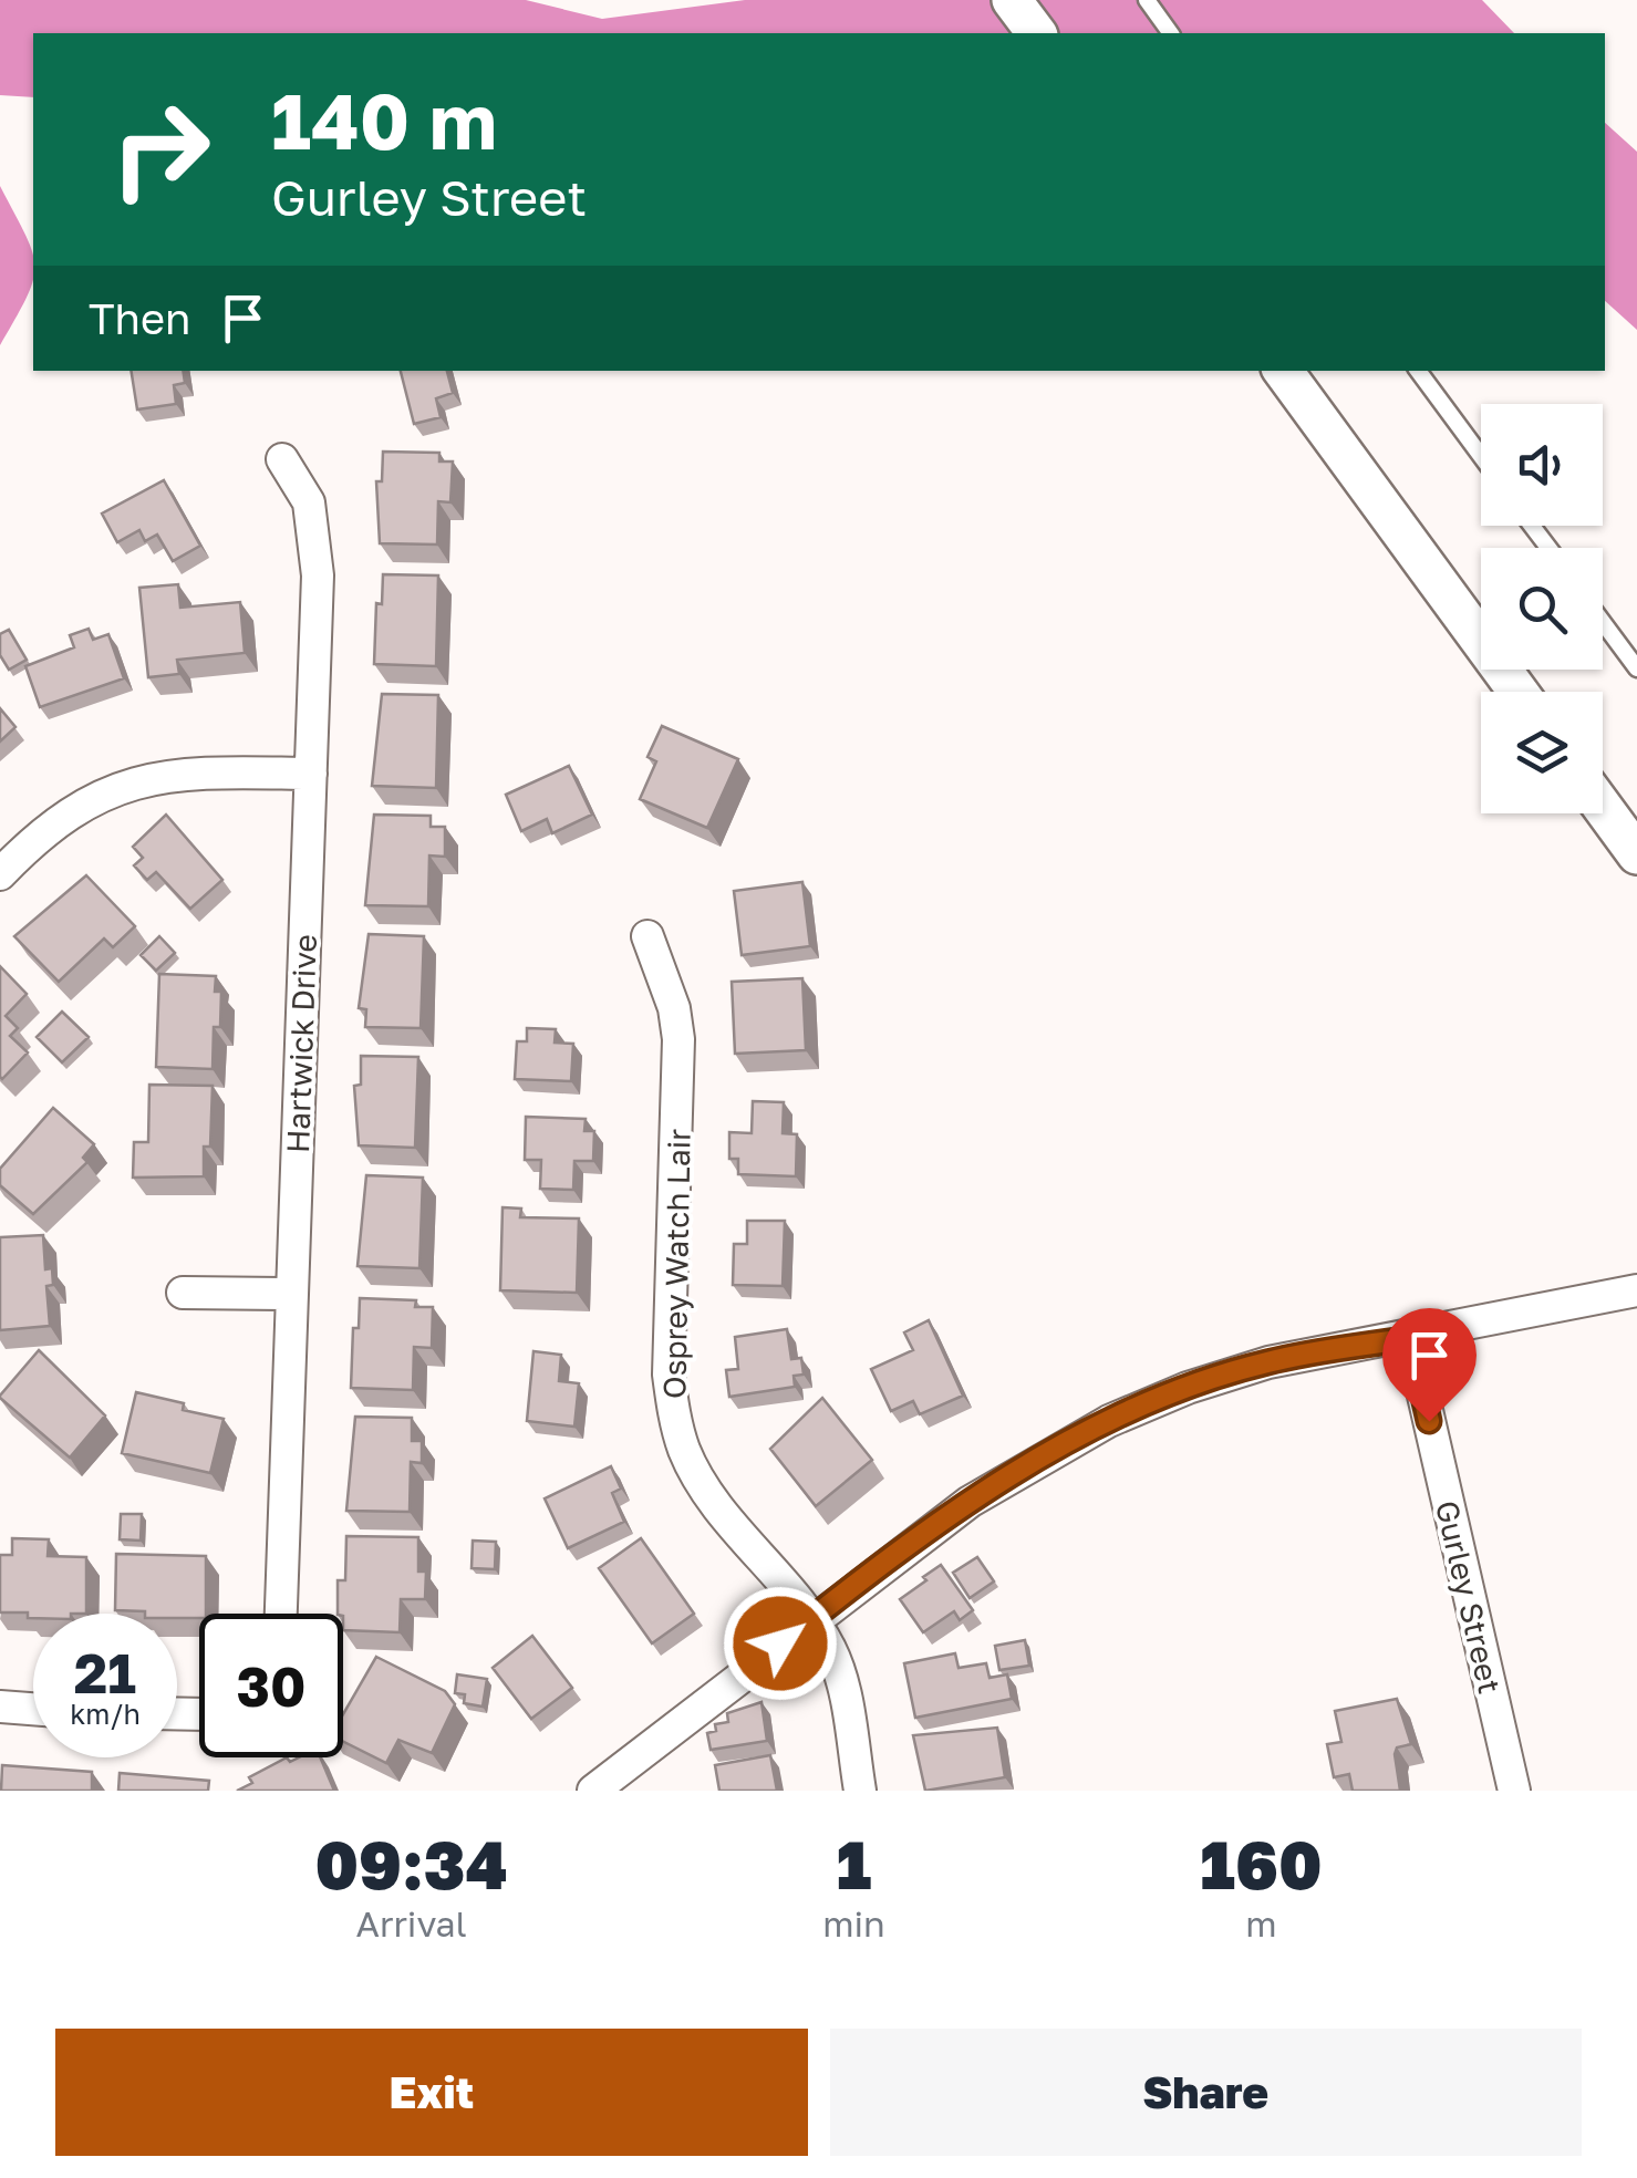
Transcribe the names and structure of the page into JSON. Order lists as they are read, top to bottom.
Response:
{
  "streets": {
    "street": ["Hartwick Drive", "Osprey Watch Lair", "Gurley Street"]
  },
  "page": {
    "turn": ["140 m", "Gurley Street"],
    "then": "Then",
    "speed": "21 km/h",
    "limit": "30",
    "eta": [
      "09:34",
      "Arrival",
      "1",
      "min",
      "160",
      "m"
    ],
    "buttons": ["Exit", "Share"]
  }
}
